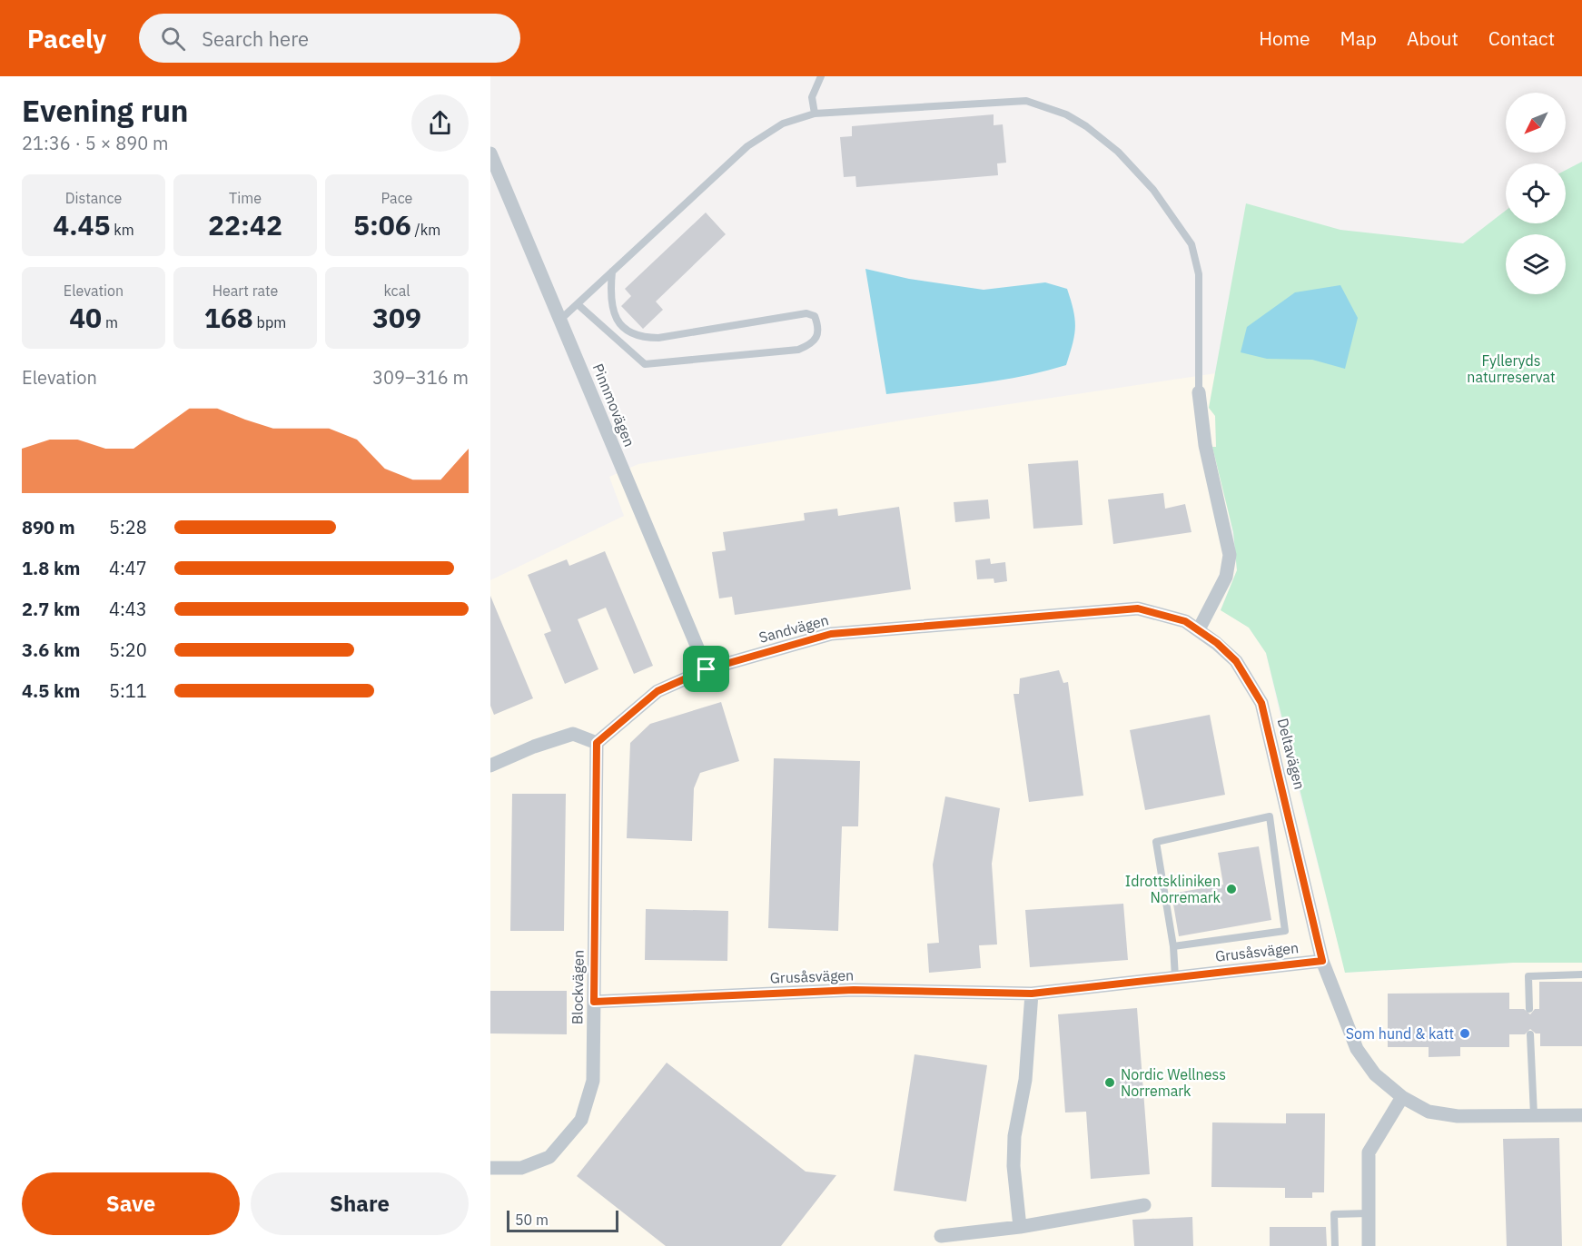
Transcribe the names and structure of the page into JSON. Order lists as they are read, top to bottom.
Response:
{
  "streets": {
    "street": [
      "Pinnmovägen",
      "Sandvägen",
      "Deltavägen",
      "Grusåsvägen",
      "Blockvägen"
    ]
  },
  "crossings": [
    ["Pinnmovägen", "Sandvägen"],
    ["Sandvägen", "Deltavägen"],
    ["Sandvägen", "Blockvägen"],
    ["Deltavägen", "Grusåsvägen"],
    ["Grusåsvägen", "Blockvägen"]
  ],
  "parks": ["Fylleryds naturreservat"],
  "places": ["Idrottskliniken Norremark", "Som hund & katt", "Nordic Wellness Norremark"],
  "scale_bar": "50 m",
  "north": "bottom left",
  "page": {
    "header": "Pacely",
    "search": "Search here",
    "nav": [
      "Home",
      "Map",
      "About",
      "Contact"
    ],
    "heading": ["Evening run", "21:36 · 5 × 890 m"],
    "stats": [
      ["Distance", "4.45 km"],
      ["Time", "22:42"],
      ["Pace", "5:06 /km"],
      ["Elevation", "40 m"],
      ["Heart rate", "168 bpm"],
      ["kcal", "309"]
    ],
    "chart": ["Elevation", "309–316 m"],
    "list": [
      {
        "name": "890 m",
        "note": "5:28"
      },
      {
        "name": "1.8 km",
        "note": "4:47"
      },
      {
        "name": "2.7 km",
        "note": "4:43"
      },
      {
        "name": "3.6 km",
        "note": "5:20"
      },
      {
        "name": "4.5 km",
        "note": "5:11"
      }
    ],
    "buttons": ["Save", "Share"],
    "scale": "50 m"
  }
}
